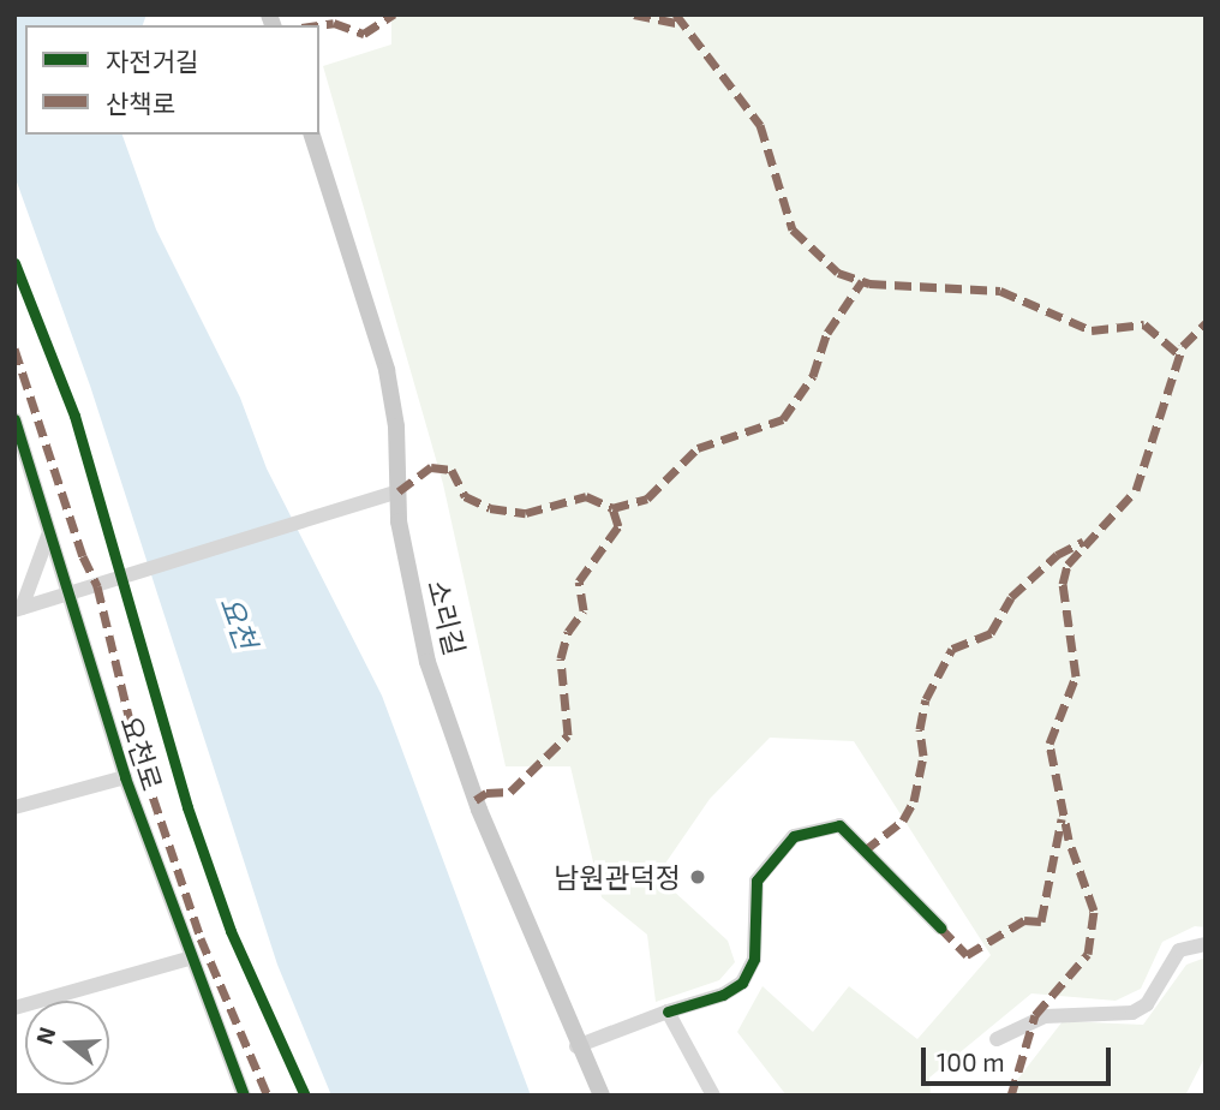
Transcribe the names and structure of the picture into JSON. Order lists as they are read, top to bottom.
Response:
{
  "streets": {
    "main road": ["소리길"],
    "street": ["요천로"]
  },
  "water": ["요천"],
  "places": ["남원관덕정"],
  "legend": ["자전거길", "산책로"],
  "scale_bar": "100 m",
  "north": "left"
}
